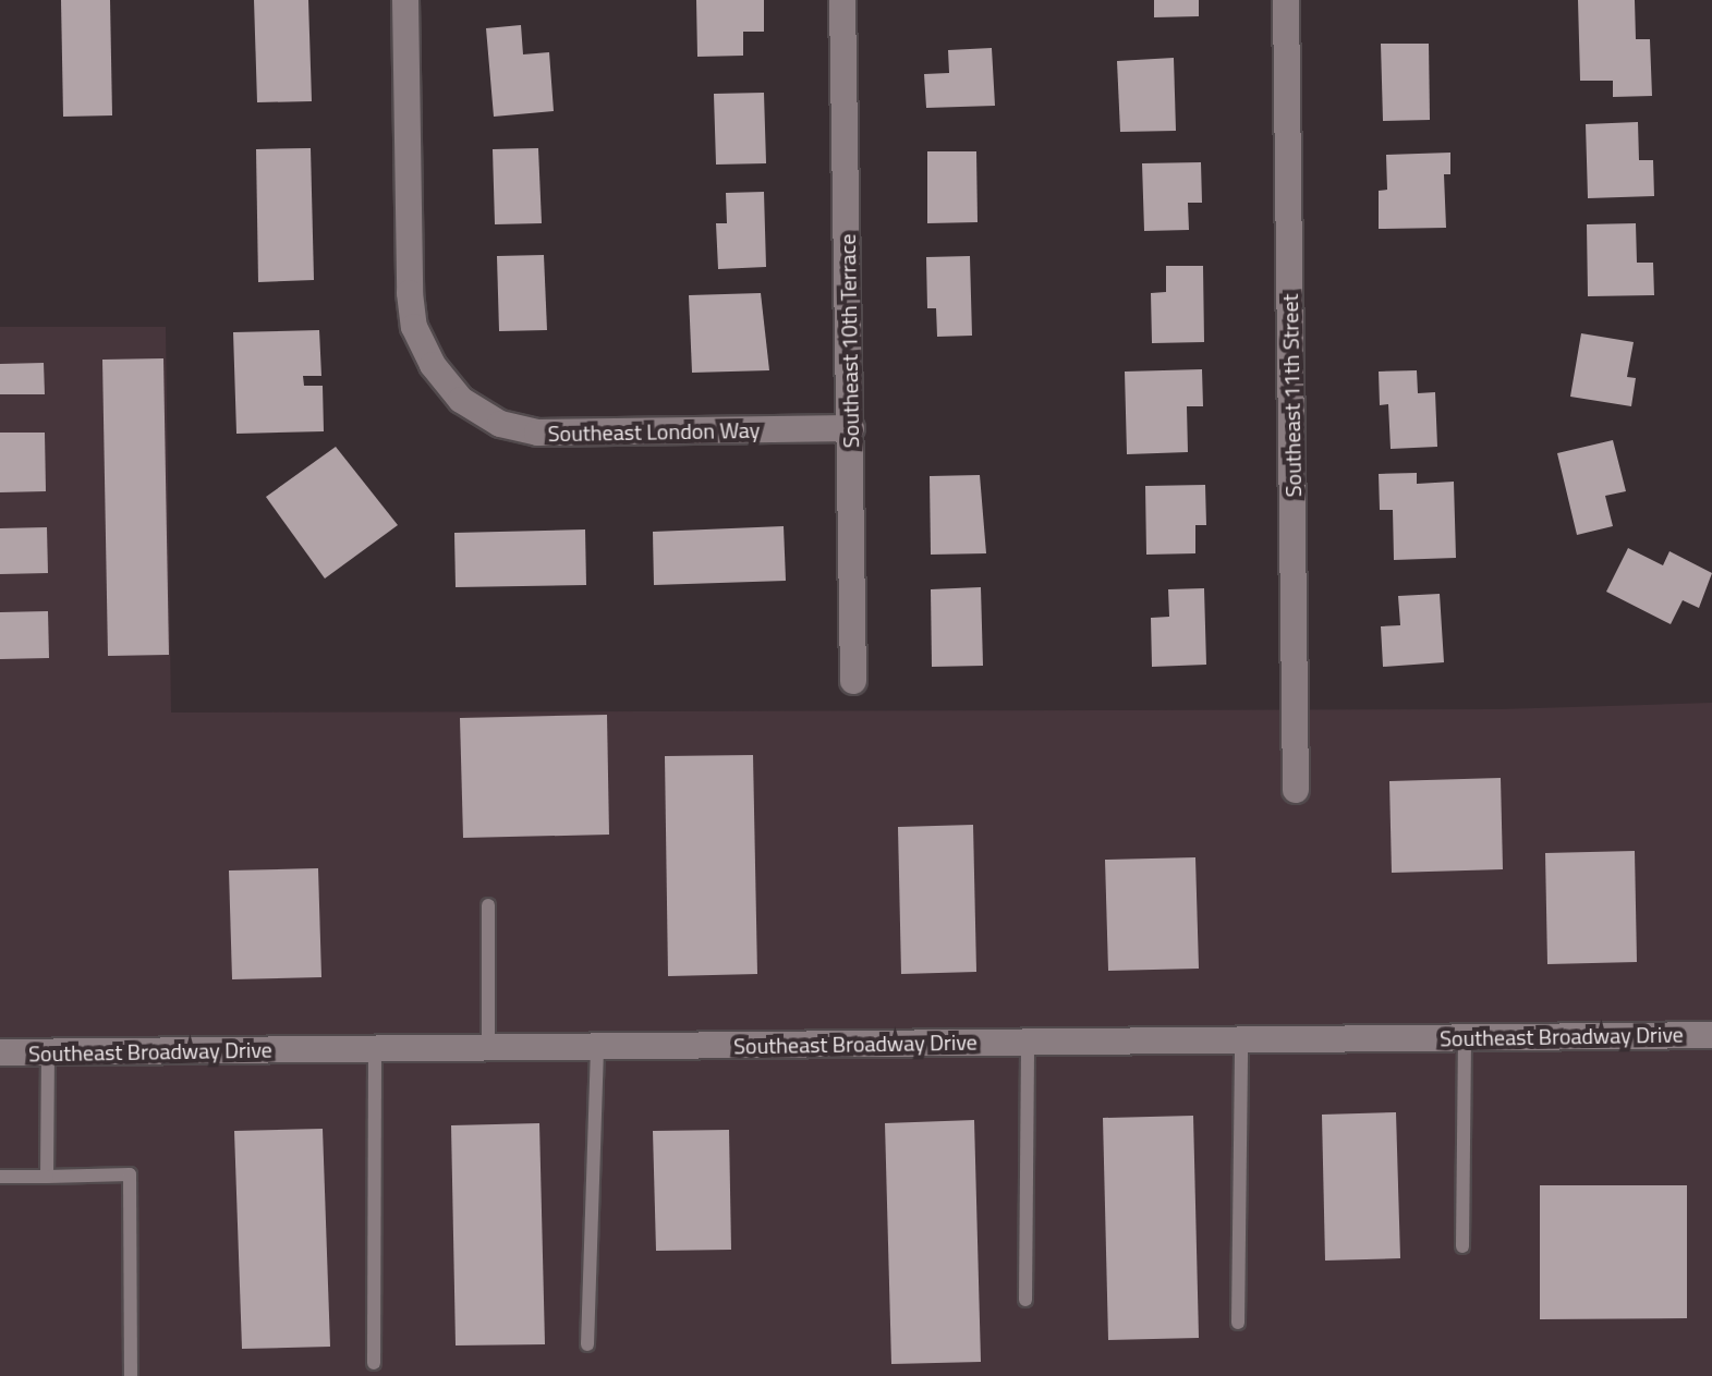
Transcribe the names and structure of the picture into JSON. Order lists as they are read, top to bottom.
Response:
{
  "streets": {
    "street": [
      "Southeast 10th Terrace",
      "Southeast 11th Street",
      "Southeast London Way",
      "Southeast Broadway Drive"
    ]
  },
  "crossings": [
    ["Southeast 10th Terrace", "Southeast London Way"]
  ]
}
